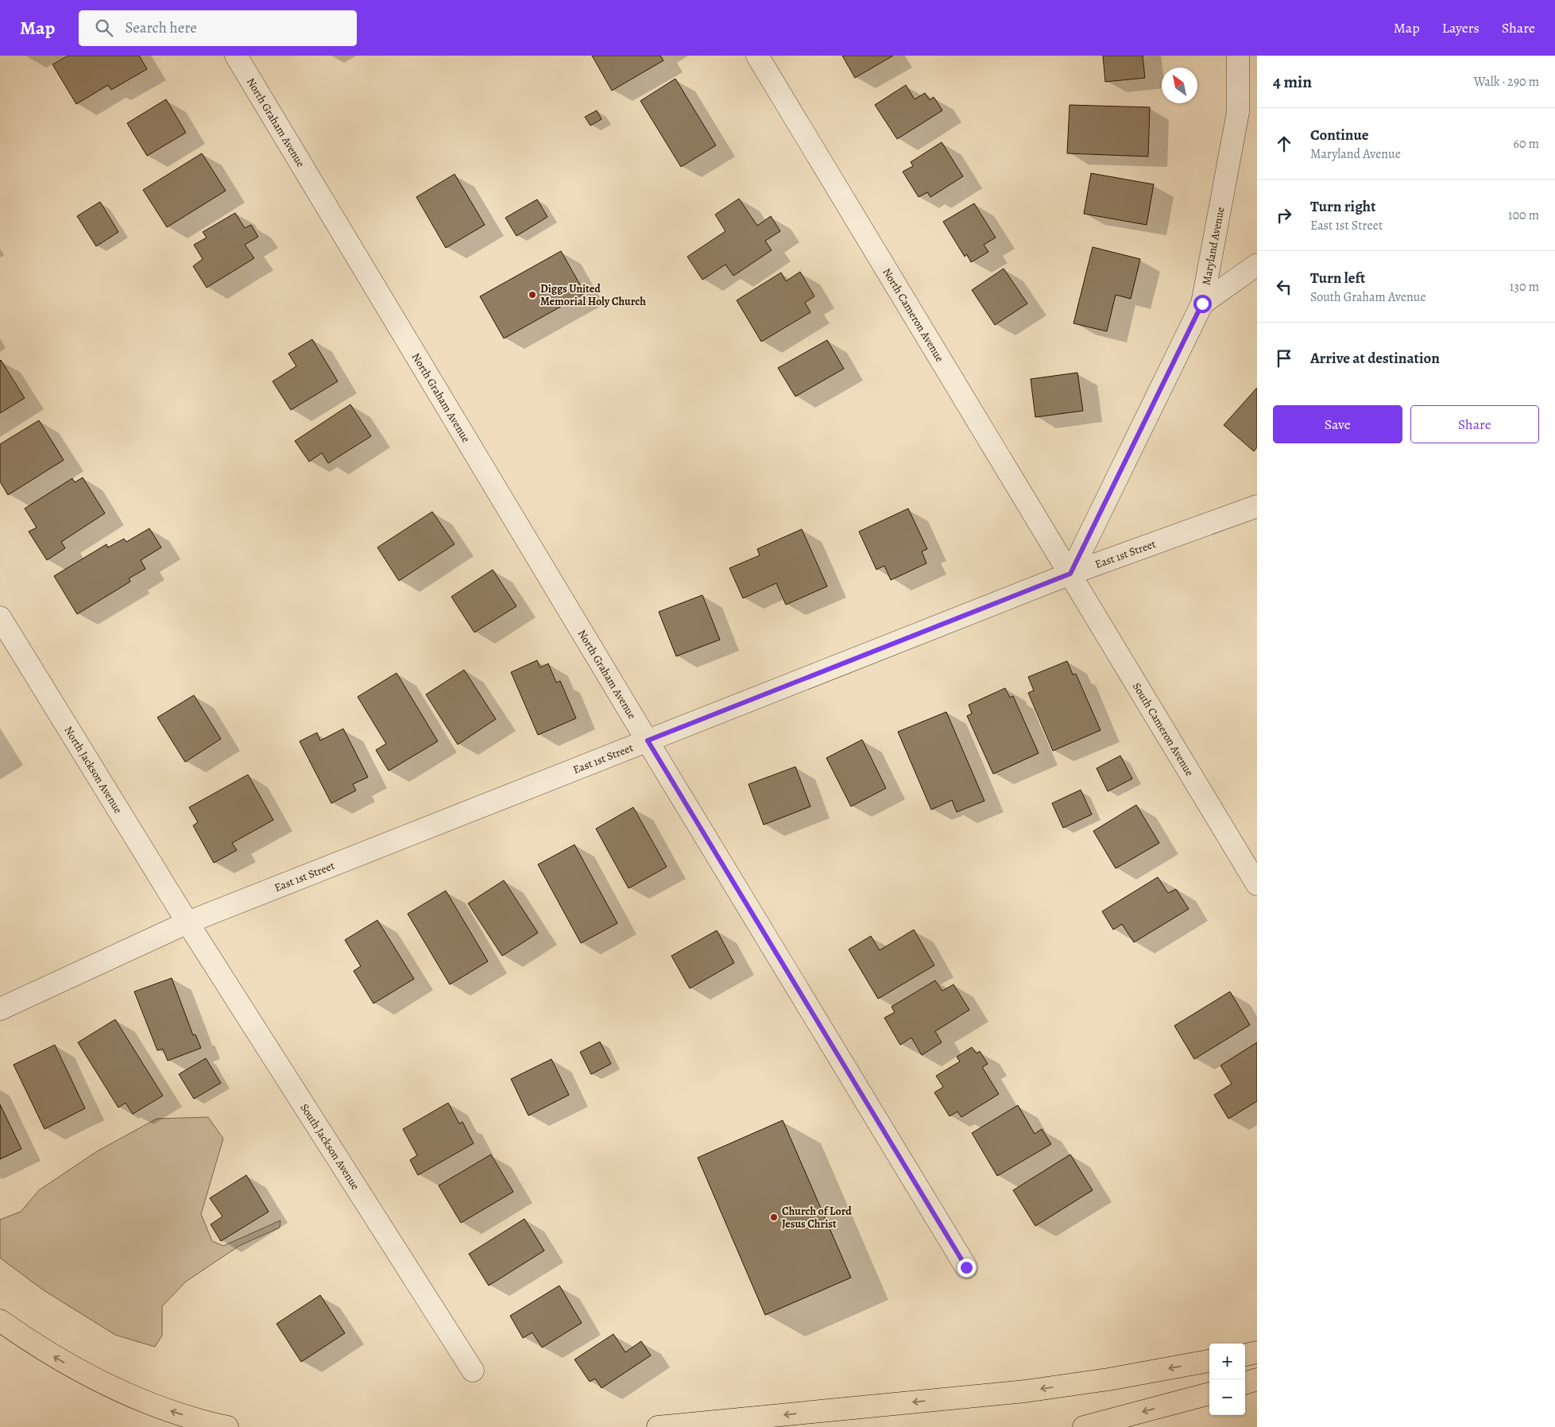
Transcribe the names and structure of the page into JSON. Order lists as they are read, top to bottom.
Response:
{
  "streets": {
    "street": [
      "North Graham Avenue",
      "Maryland Avenue",
      "North Cameron Avenue",
      "East 1st Street",
      "South Cameron Avenue",
      "North Jackson Avenue",
      "South Jackson Avenue"
    ]
  },
  "crossings": [
    ["North Graham Avenue", "East 1st Street"],
    ["Maryland Avenue", "North Cameron Avenue"],
    ["Maryland Avenue", "East 1st Street"],
    ["Maryland Avenue", "South Cameron Avenue"],
    ["North Cameron Avenue", "East 1st Street"],
    ["North Cameron Avenue", "South Cameron Avenue"],
    ["East 1st Street", "South Cameron Avenue"],
    ["East 1st Street", "North Jackson Avenue"],
    ["East 1st Street", "South Jackson Avenue"],
    ["North Jackson Avenue", "South Jackson Avenue"]
  ],
  "places": ["Diggs United Memorial Holy Church", "Church of Lord Jesus Christ"],
  "north": "top left",
  "page": {
    "header": "Map",
    "search": "Search here",
    "nav": ["Map", "Layers", "Share"],
    "heading": ["4 min", "Walk · 290 m"],
    "list": [
      ["Continue", "Maryland Avenue", "60 m"],
      ["Turn right", "East 1st Street", "100 m"],
      ["Turn left", "South Graham Avenue", "130 m"],
      "Arrive at destination"
    ],
    "buttons": ["Save", "Share"],
    "map_buttons": ["+", "−"]
  }
}
